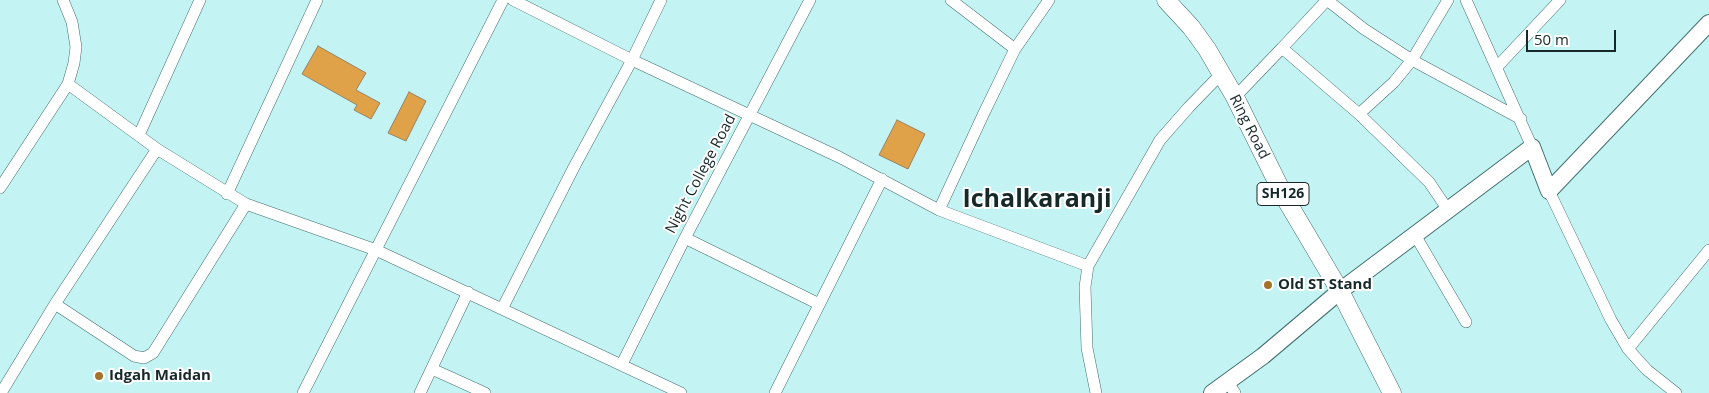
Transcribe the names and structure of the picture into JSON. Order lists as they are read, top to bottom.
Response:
{
  "streets": {
    "main road": ["Ring Road", "SH126"],
    "street": ["Night College Road"]
  },
  "districts": ["Ichalkaranji"],
  "places": ["Old ST Stand", "Idgah Maidan"],
  "scale_bar": "50 m"
}
